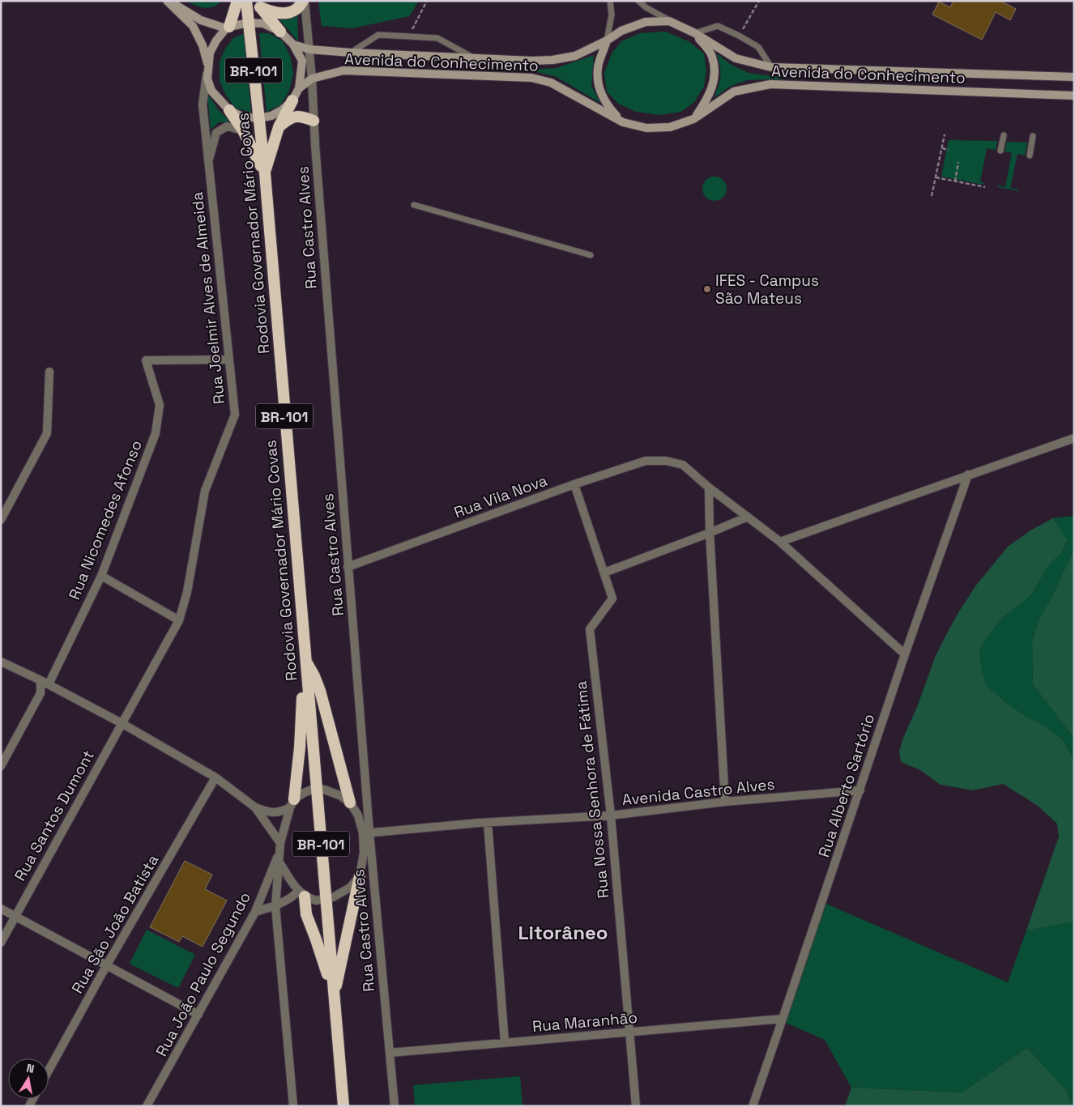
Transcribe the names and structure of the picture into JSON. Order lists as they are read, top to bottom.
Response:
{
  "streets": {
    "highway": ["BR-101", "Rodovia Governador Mário Covas"],
    "main road": ["Avenida do Conhecimento"],
    "street": [
      "Rua Castro Alves",
      "Rua Joelmir Alves de Almeida",
      "Rua Vila Nova",
      "Rua Nicomedes Afonso",
      "Rua Alberto Sartório",
      "Rua Nossa Senhora de Fátima",
      "Avenida Castro Alves",
      "Rua Santos Dumont",
      "Rua São João Batista",
      "Rua João Paulo Segundo",
      "Rua Maranhão"
    ]
  },
  "crossings": [
    ["Avenida do Conhecimento", "Rua Castro Alves"],
    ["Rua Castro Alves", "Rua Vila Nova"],
    ["Rua Castro Alves", "Avenida Castro Alves"],
    ["Rua Castro Alves", "Rua Maranhão"],
    ["Rua Joelmir Alves de Almeida", "Rua Nicomedes Afonso"],
    ["Rua Joelmir Alves de Almeida", "Rua Santos Dumont"],
    ["Rua Vila Nova", "Rua Nossa Senhora de Fátima"],
    ["Rua Alberto Sartório", "Avenida Castro Alves"],
    ["Rua Alberto Sartório", "Rua Maranhão"],
    ["Rua Nossa Senhora de Fátima", "Avenida Castro Alves"],
    ["Rua Nossa Senhora de Fátima", "Rua Maranhão"]
  ],
  "districts": ["Litorâneo"],
  "places": ["IFES - Campus São Mateus"],
  "north": "top"
}
